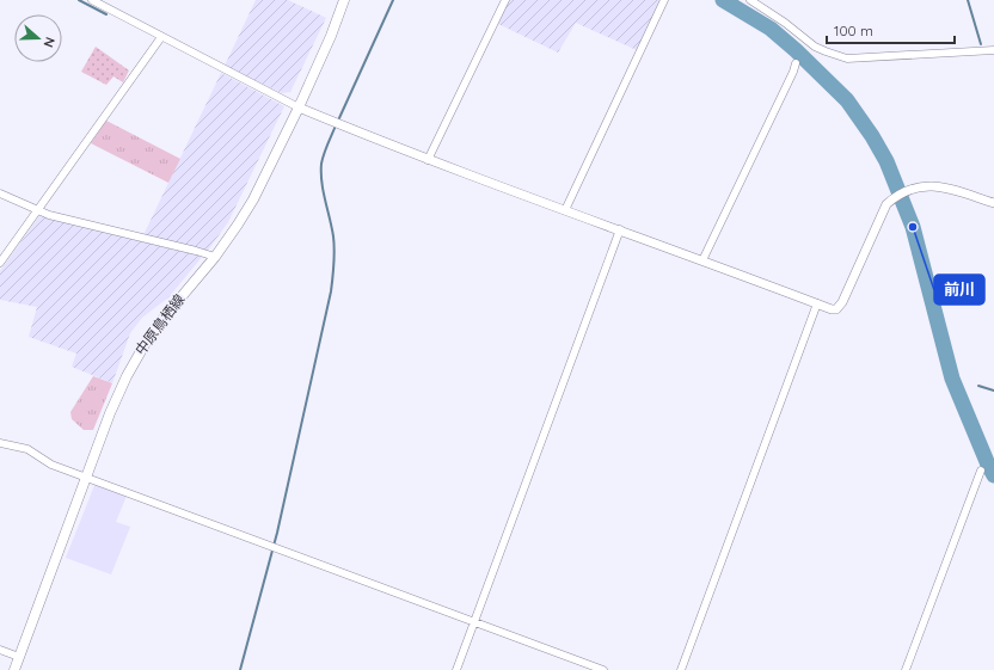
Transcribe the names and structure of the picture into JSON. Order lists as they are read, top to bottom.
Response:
{
  "streets": {
    "main road": ["中原鳥栖線"]
  },
  "places": ["前川"],
  "scale_bar": "100 m",
  "north": "right"
}
